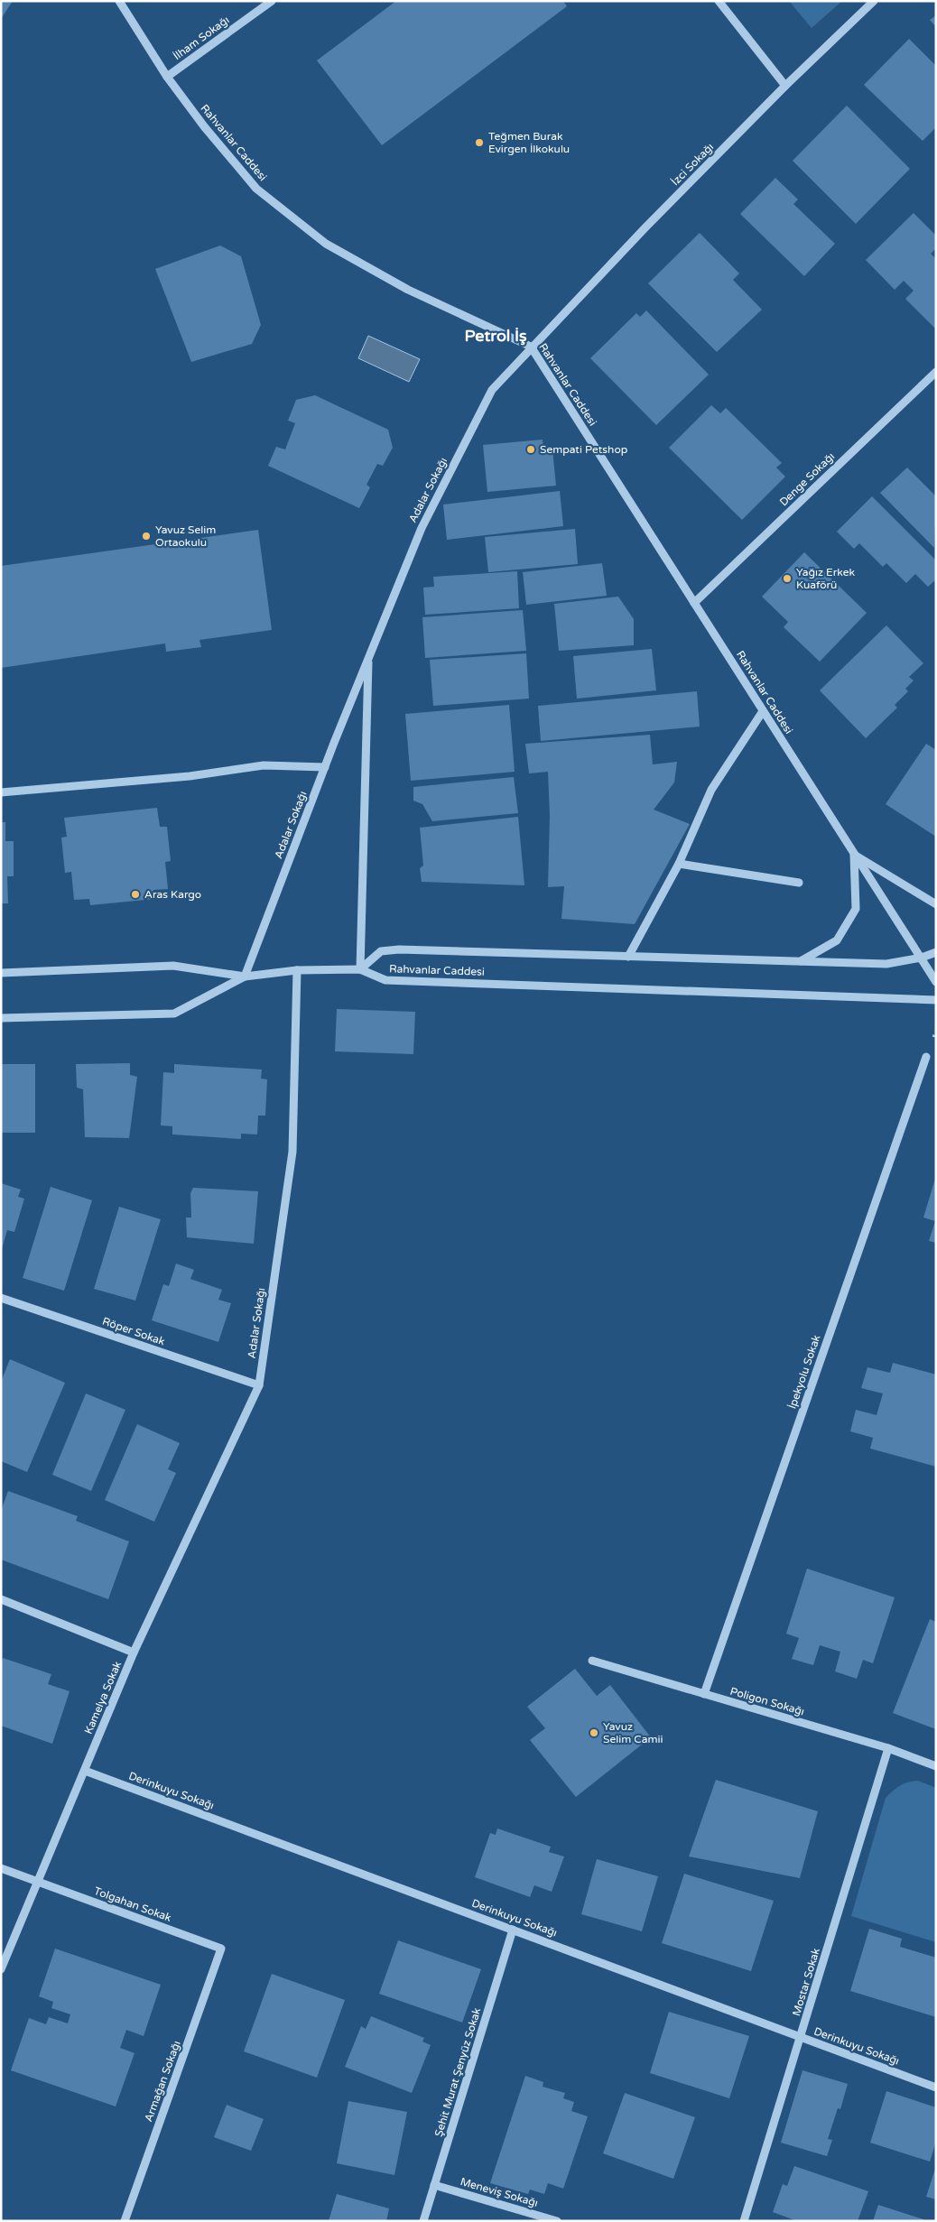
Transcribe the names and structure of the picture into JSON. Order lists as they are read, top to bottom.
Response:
{
  "streets": {
    "street": [
      "İlham Sokağı",
      "Rahvanlar Caddesi",
      "İzci Sokağı",
      "Denge Sokağı",
      "Adalar Sokağı",
      "Röper Sokak",
      "İpekyolu Sokak",
      "Kamelya Sokak",
      "Poligon Sokağı",
      "Derinkuyu Sokağı",
      "Tolgahan Sokak",
      "Mostar Sokak",
      "Şehit Murat Şenyüz Sokak",
      "Armağan Sokağı",
      "Meneviş Sokağı"
    ]
  },
  "crossings": [
    ["İlham Sokağı", "Rahvanlar Caddesi"],
    ["Rahvanlar Caddesi", "İzci Sokağı"],
    ["Rahvanlar Caddesi", "Denge Sokağı"],
    ["Rahvanlar Caddesi", "Adalar Sokağı"],
    ["İzci Sokağı", "Adalar Sokağı"],
    ["Adalar Sokağı", "Röper Sokak"],
    ["Adalar Sokağı", "Kamelya Sokak"],
    ["İpekyolu Sokak", "Poligon Sokağı"],
    ["Kamelya Sokak", "Derinkuyu Sokağı"],
    ["Kamelya Sokak", "Tolgahan Sokak"],
    ["Poligon Sokağı", "Mostar Sokak"],
    ["Derinkuyu Sokağı", "Mostar Sokak"],
    ["Derinkuyu Sokağı", "Şehit Murat Şenyüz Sokak"],
    ["Tolgahan Sokak", "Armağan Sokağı"],
    ["Şehit Murat Şenyüz Sokak", "Meneviş Sokağı"]
  ],
  "districts": ["Petrol İş"],
  "places": [
    "Teğmen Burak Evirgen İlkokulu",
    "Sempati Petshop",
    "Yavuz Selim Ortaokulu",
    "Yağız Erkek Kuaförü",
    "Aras Kargo",
    "Yavuz Selim Camii"
  ]
}
